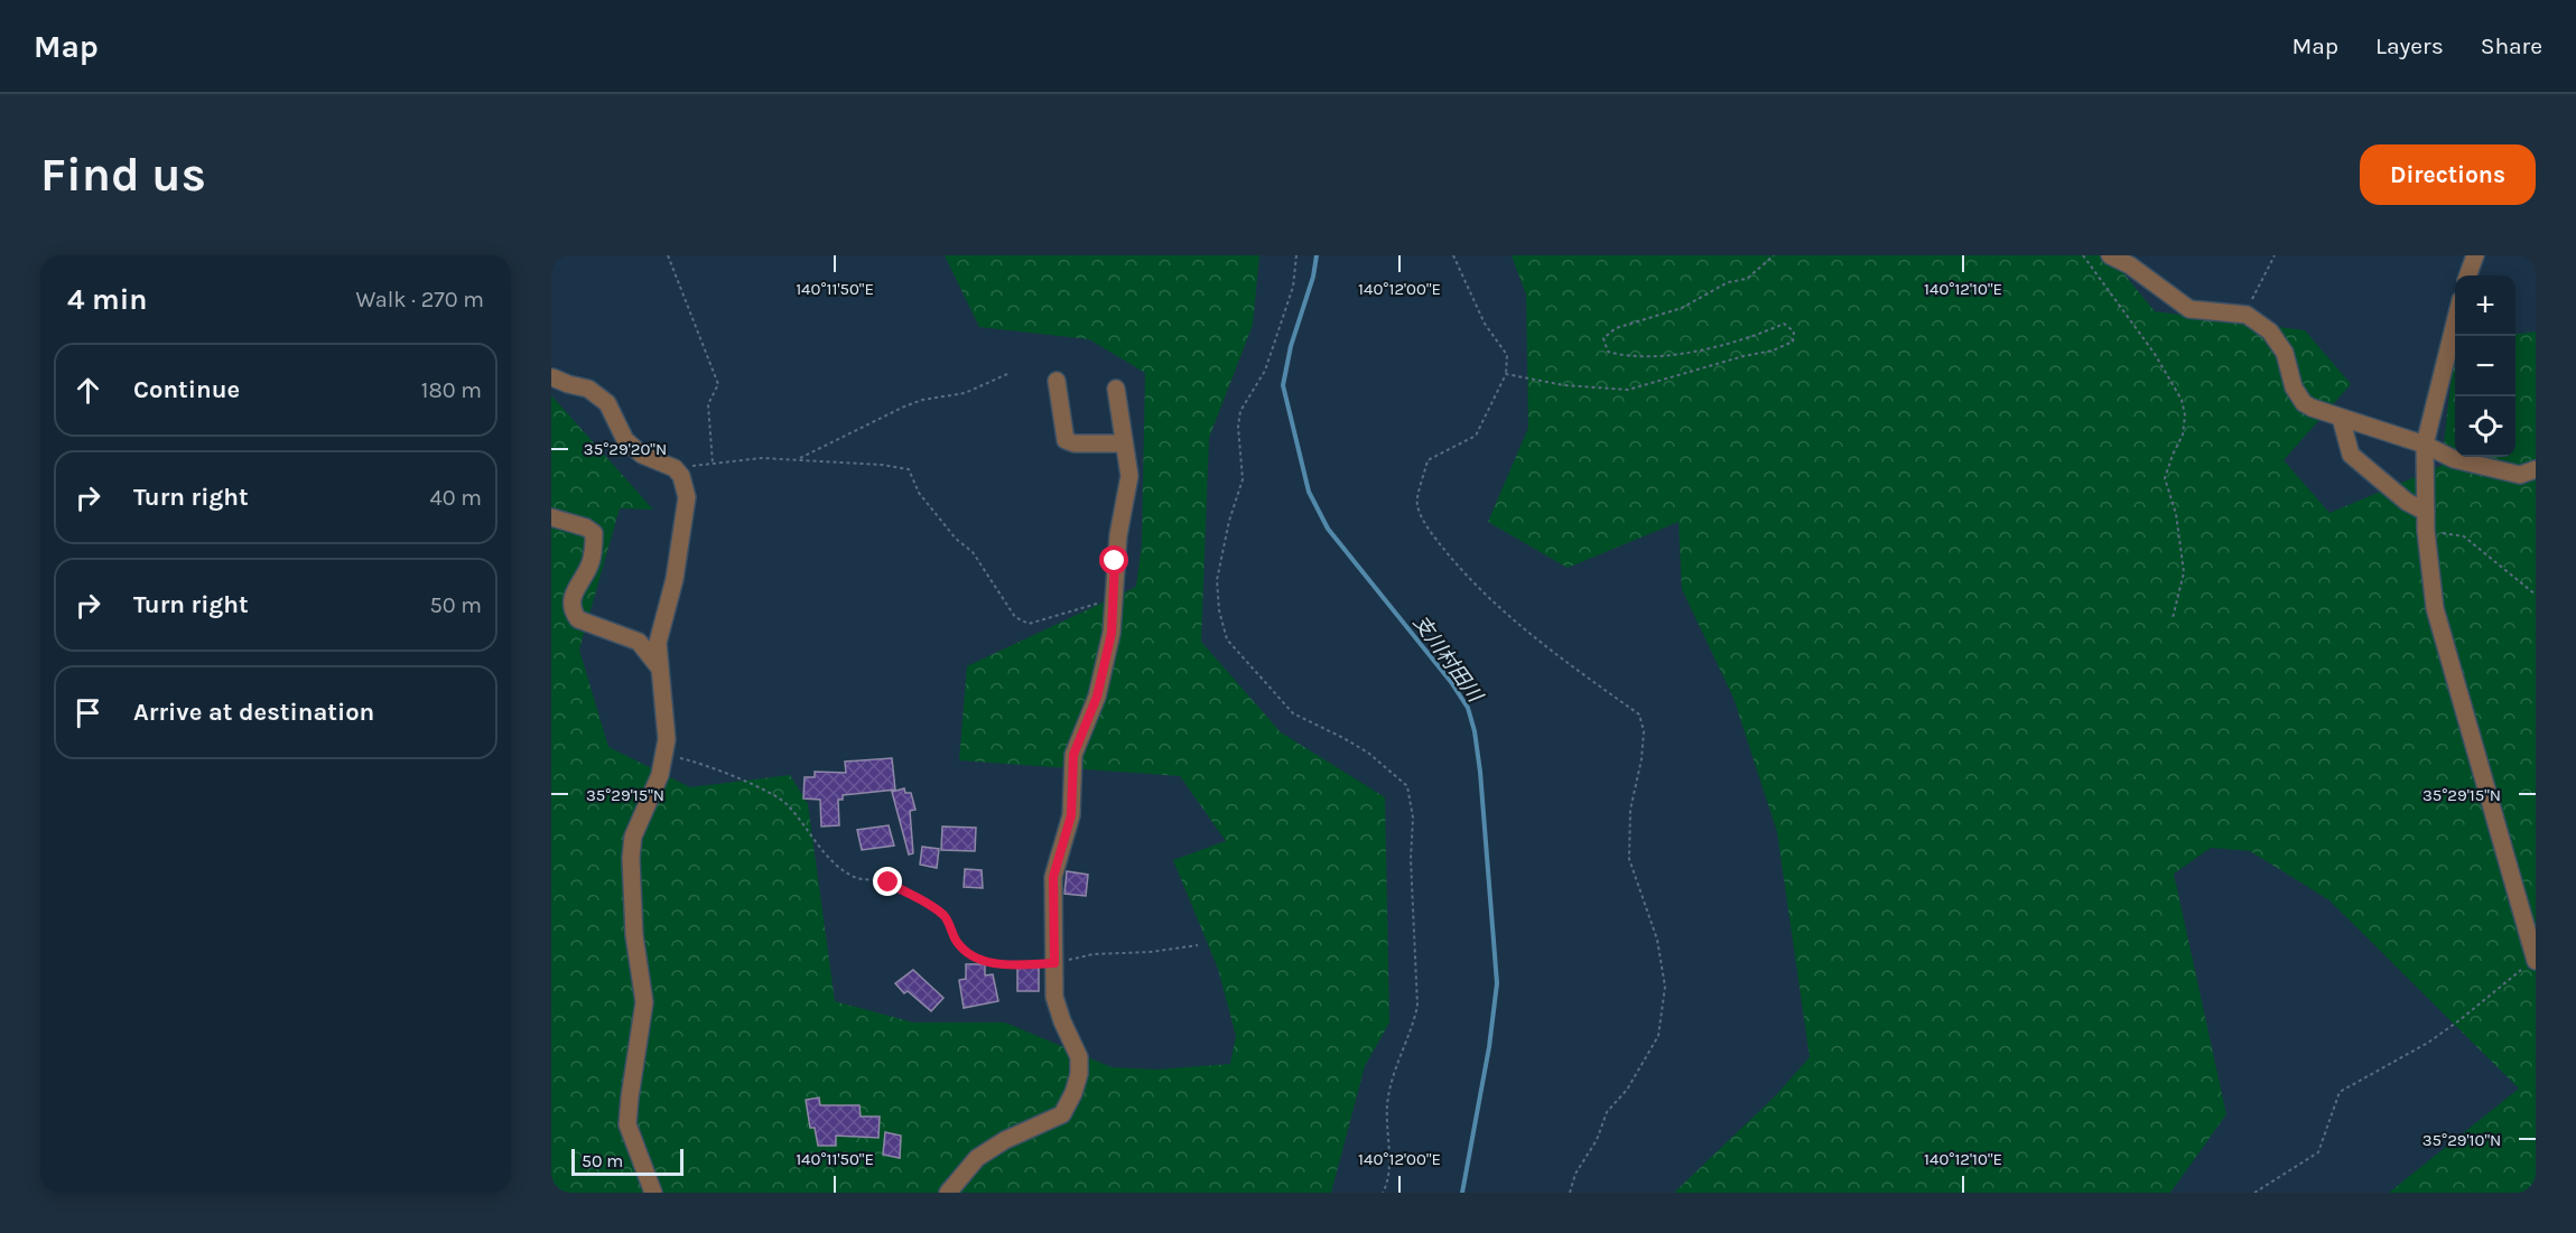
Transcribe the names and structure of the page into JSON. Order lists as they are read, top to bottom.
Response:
{
  "water": ["支川村田川"],
  "scale_bar": "50 m",
  "page": {
    "header": "Map",
    "nav": ["Map", "Layers", "Share"],
    "buttons": "Directions",
    "title": "Find us",
    "heading": ["4 min", "Walk · 270 m"],
    "map_buttons": ["+", "−"],
    "list": [
      ["Continue", "180 m"],
      ["Turn right", "40 m"],
      ["Turn right", "50 m"],
      "Arrive at destination"
    ],
    "scale": "50 m"
  },
  "coordinates": [
    "140°11'50\"E",
    "140°12'00\"E",
    "140°12'10\"E",
    "35°29'20\"N",
    "35°29'15\"N",
    "35°29'10\"N"
  ]
}
